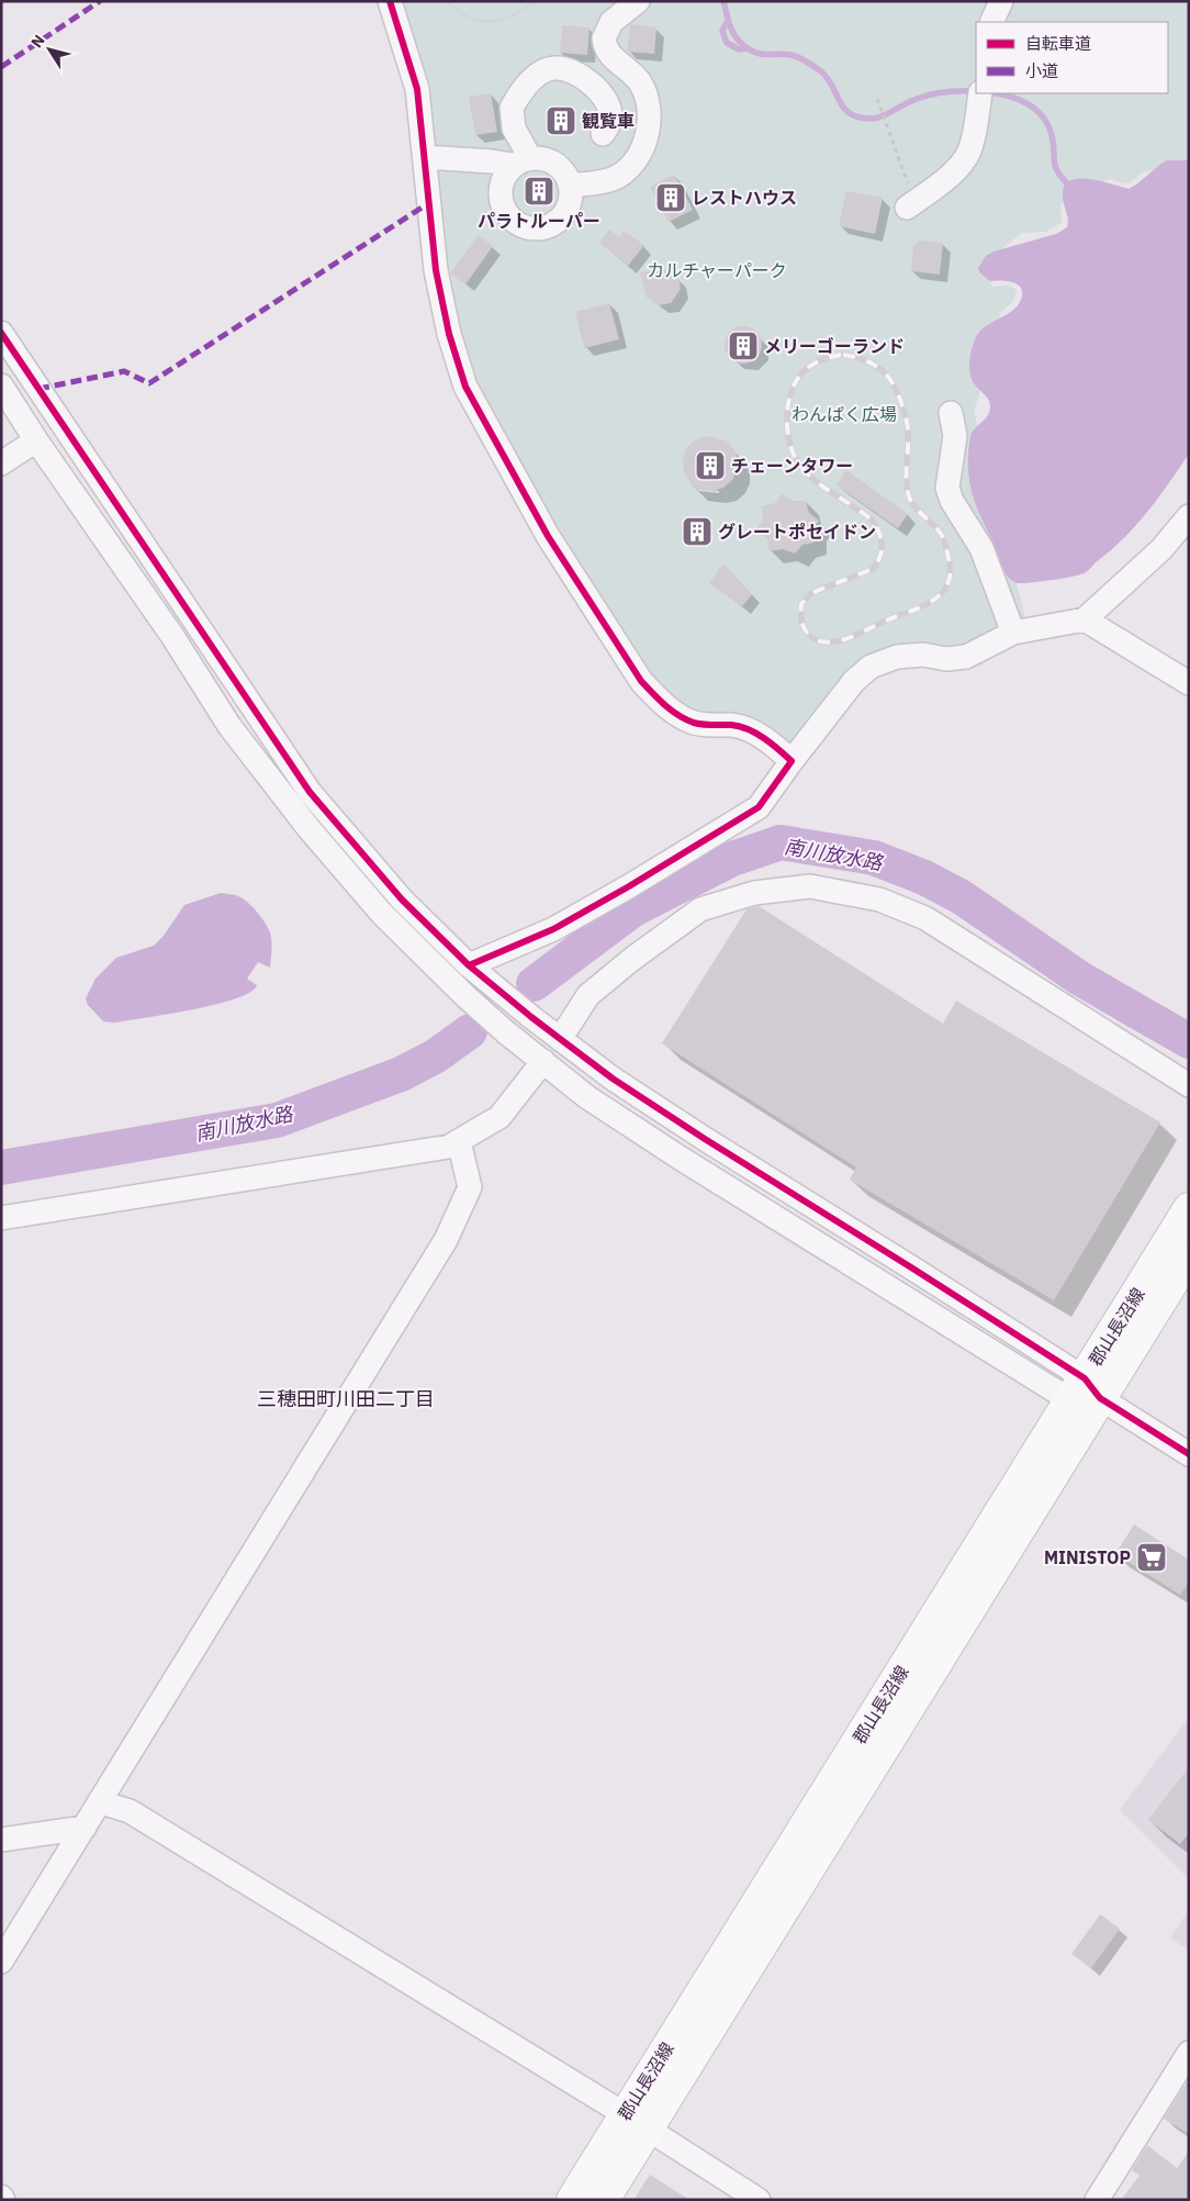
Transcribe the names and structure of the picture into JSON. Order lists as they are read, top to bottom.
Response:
{
  "streets": {
    "main road": ["郡山長沼線"]
  },
  "districts": ["三穂田町川田二丁目"],
  "water": ["南川放水路"],
  "parks": ["カルチャーパーク", "わんぱく広場"],
  "places": {
    "building": [
      "観覧車",
      "パラトルーパー",
      "レストハウス",
      "メリーゴーランド",
      "チェーンタワー",
      "グレートポセイドン"
    ],
    "supermarket": ["MINISTOP"]
  },
  "legend": ["自転車道", "小道"],
  "north": "top left"
}
